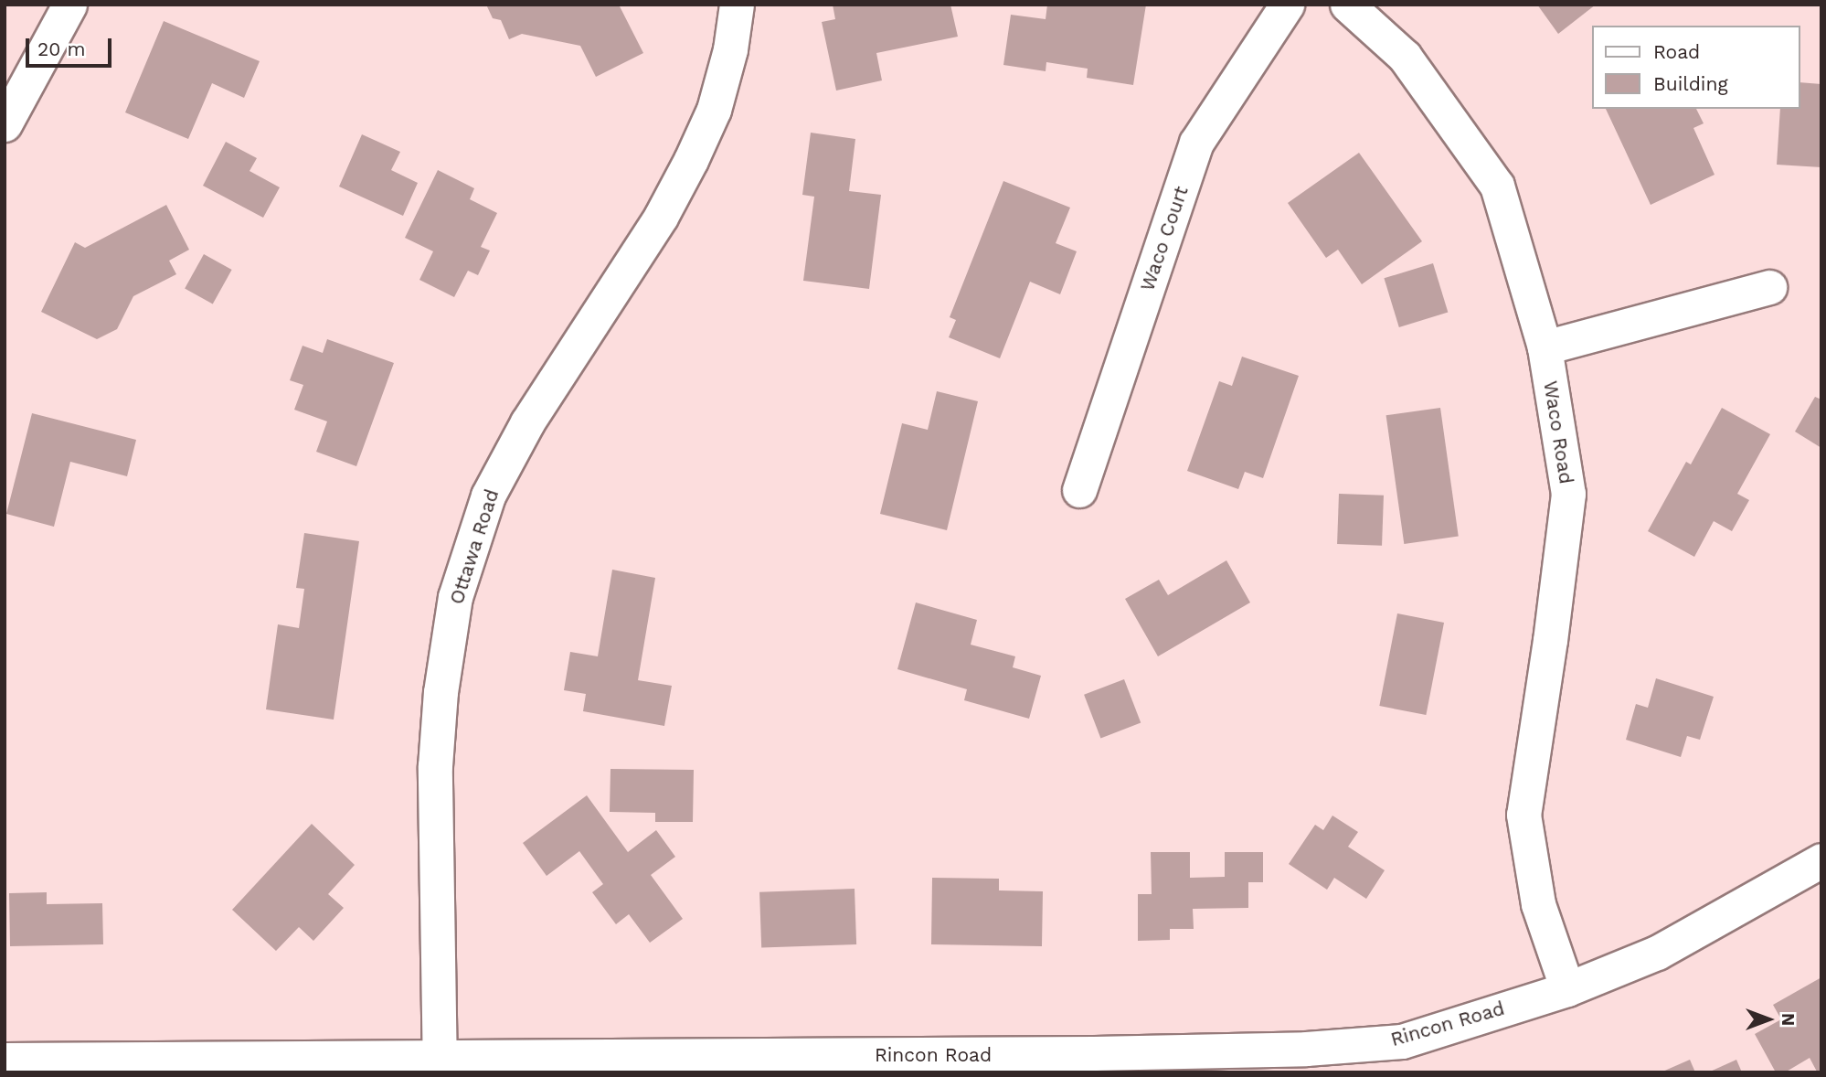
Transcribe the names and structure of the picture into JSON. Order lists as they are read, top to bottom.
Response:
{
  "streets": {
    "street": [
      "Waco Court",
      "Waco Road",
      "Ottawa Road",
      "Rincon Road"
    ]
  },
  "crossings": [
    ["Waco Road", "Rincon Road"],
    ["Ottawa Road", "Rincon Road"]
  ],
  "legend": ["Road", "Building"],
  "scale_bar": "20 m",
  "north": "right"
}
